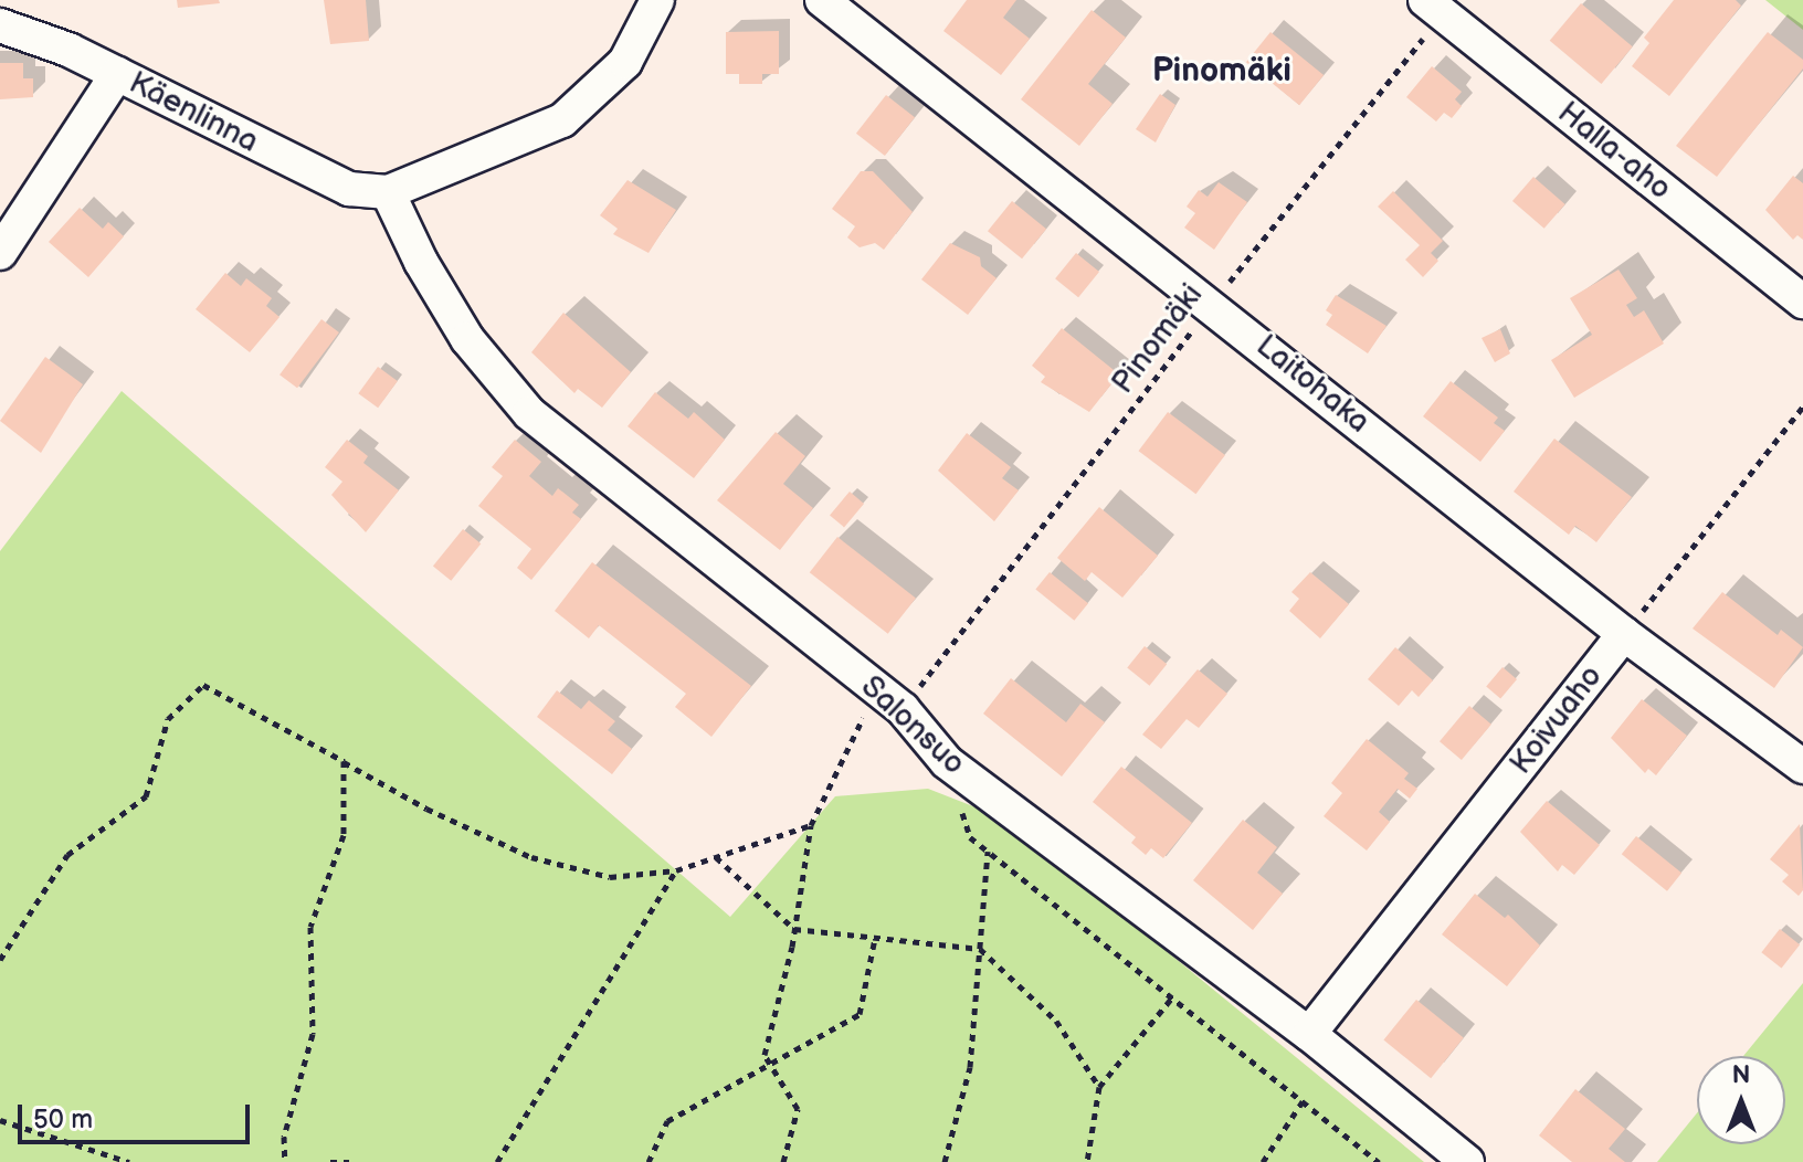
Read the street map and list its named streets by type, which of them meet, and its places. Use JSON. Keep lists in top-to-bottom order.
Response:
{
  "streets": {
    "street": [
      "Käenlinna",
      "Halla-aho",
      "Laitohaka",
      "Koivuaho",
      "Salonsuo"
    ],
    "path": ["Pinomäki"]
  },
  "crossings": [
    ["Käenlinna", "Salonsuo"],
    ["Halla-aho", "Pinomäki"],
    ["Pinomäki", "Laitohaka"],
    ["Pinomäki", "Salonsuo"],
    ["Laitohaka", "Koivuaho"],
    ["Koivuaho", "Salonsuo"]
  ],
  "districts": ["Pinomäki"],
  "scale_bar": "50 m",
  "north": "top"
}
